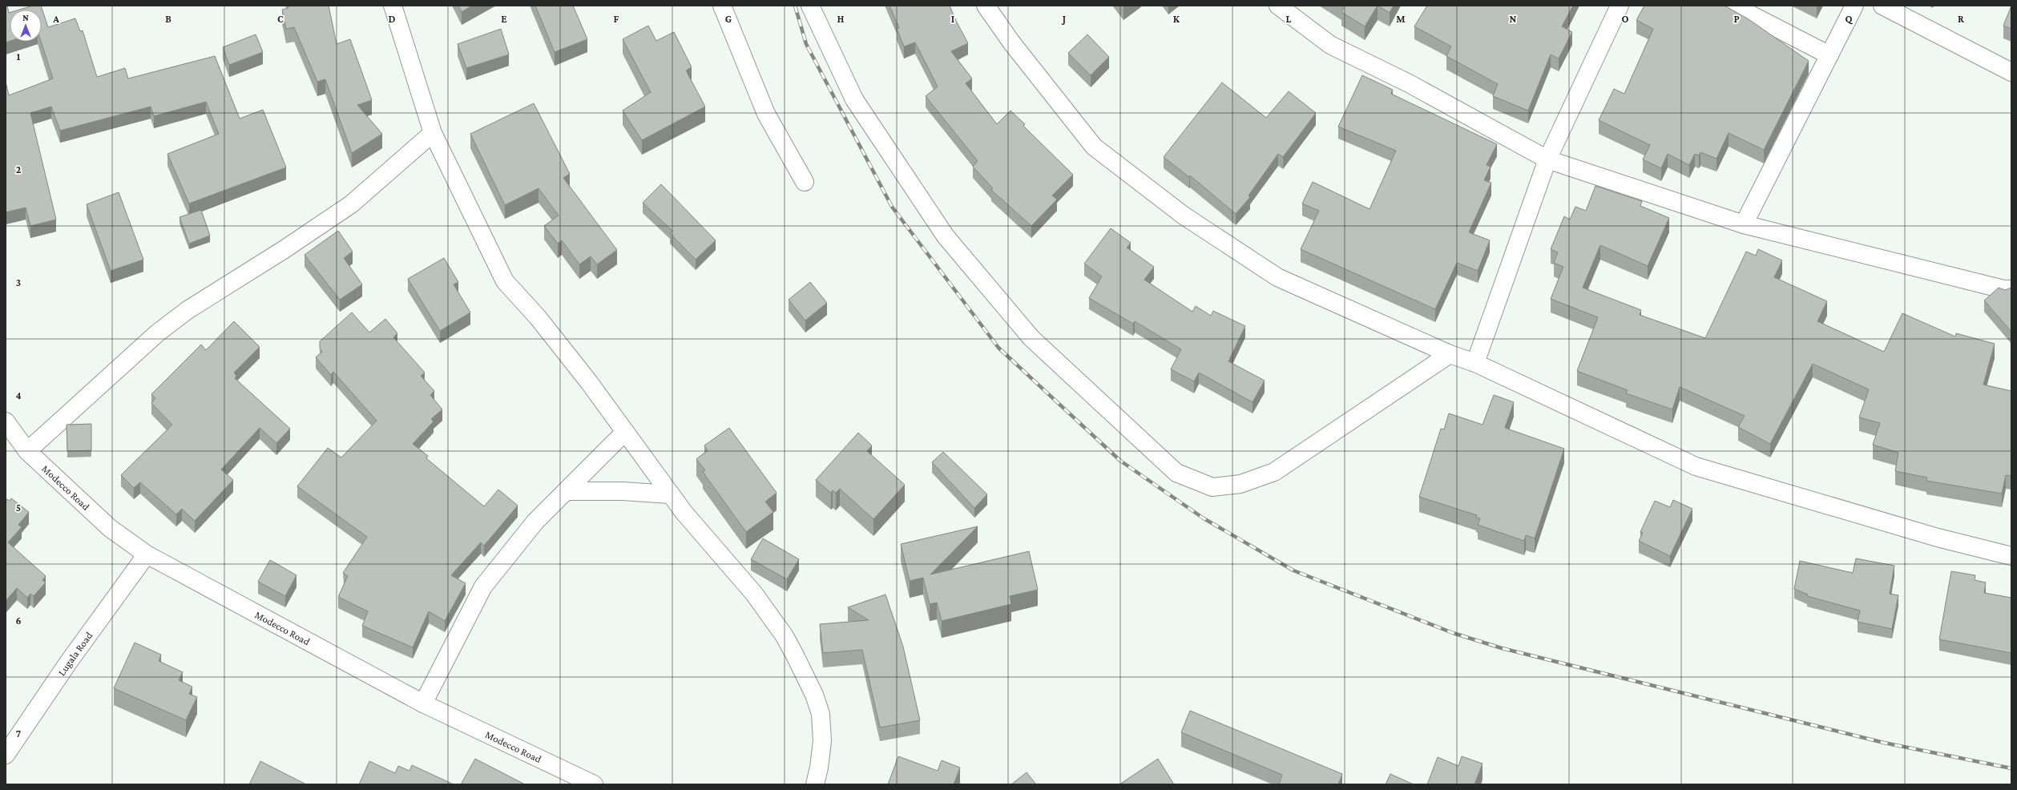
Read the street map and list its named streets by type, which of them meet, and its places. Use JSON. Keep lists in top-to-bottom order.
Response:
{
  "streets": {
    "street": ["Modecco Road", "Lugala Road"]
  },
  "crossings": [
    ["Modecco Road", "Lugala Road"]
  ],
  "north": "top",
  "grid": {
    "columns": [
      "A",
      "B",
      "C",
      "D",
      "E",
      "F",
      "G",
      "H",
      "I",
      "J",
      "K",
      "L",
      "M",
      "N",
      "O",
      "P",
      "Q",
      "R"
    ],
    "rows": [
      "1",
      "2",
      "3",
      "4",
      "5",
      "6",
      "7"
    ]
  }
}
